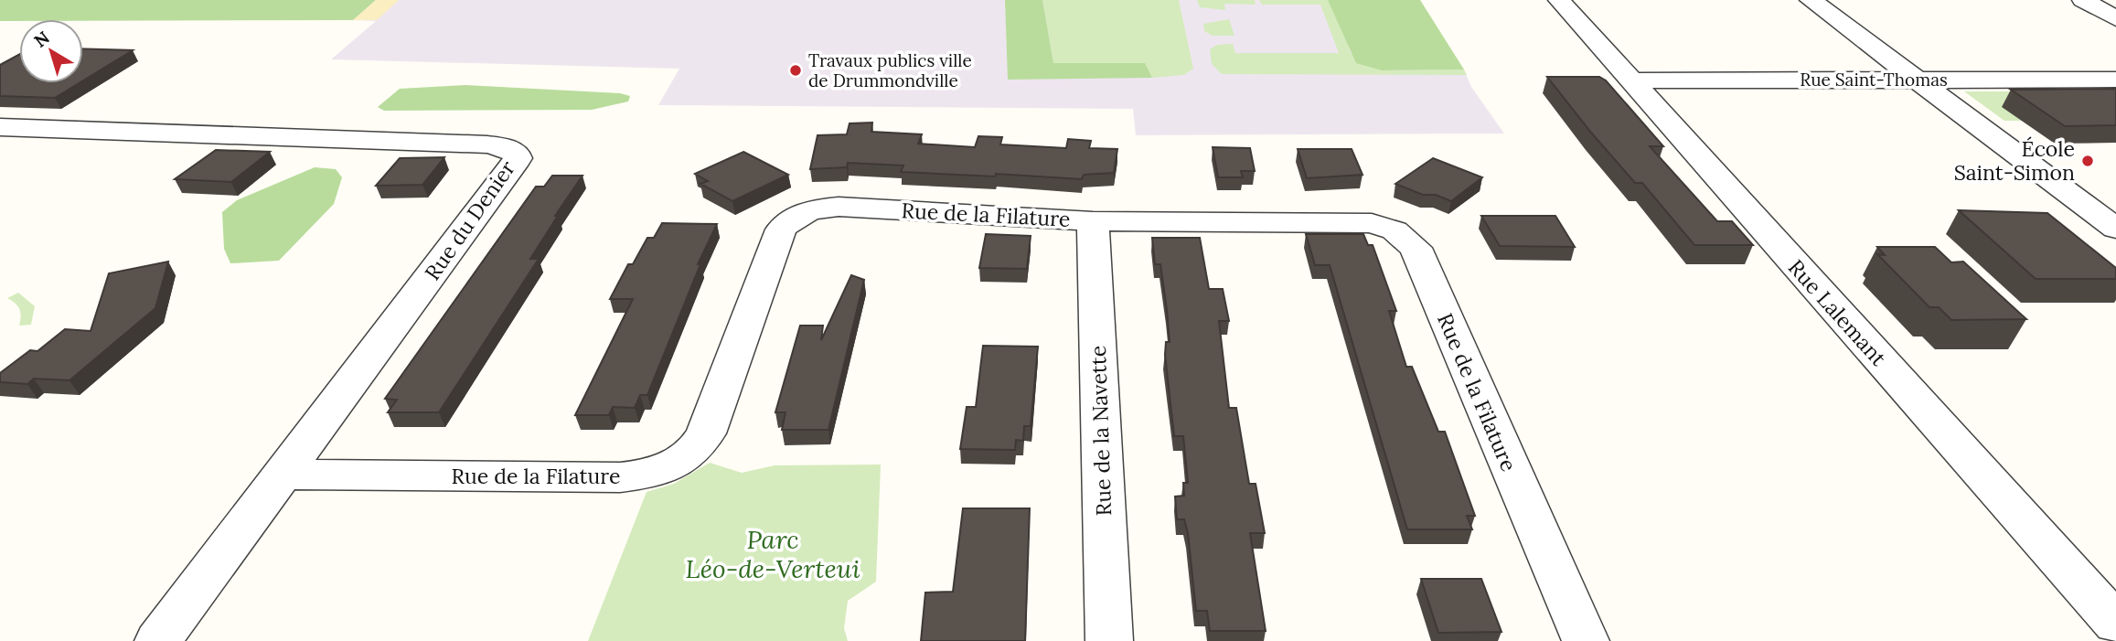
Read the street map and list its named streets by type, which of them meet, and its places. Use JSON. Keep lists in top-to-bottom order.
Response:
{
  "streets": {
    "street": [
      "Rue Saint-Thomas",
      "Rue de la Filature",
      "Rue du Denier",
      "Rue Lalemant",
      "Rue de la Navette"
    ]
  },
  "crossings": [
    ["Rue Saint-Thomas", "Rue Lalemant"],
    ["Rue de la Filature", "Rue du Denier"],
    ["Rue de la Filature", "Rue de la Navette"]
  ],
  "parks": ["Parc Léo-de-Verteui"],
  "places": ["Travaux publics ville de Drummondville", "École Saint-Simon"],
  "north": "top left"
}
